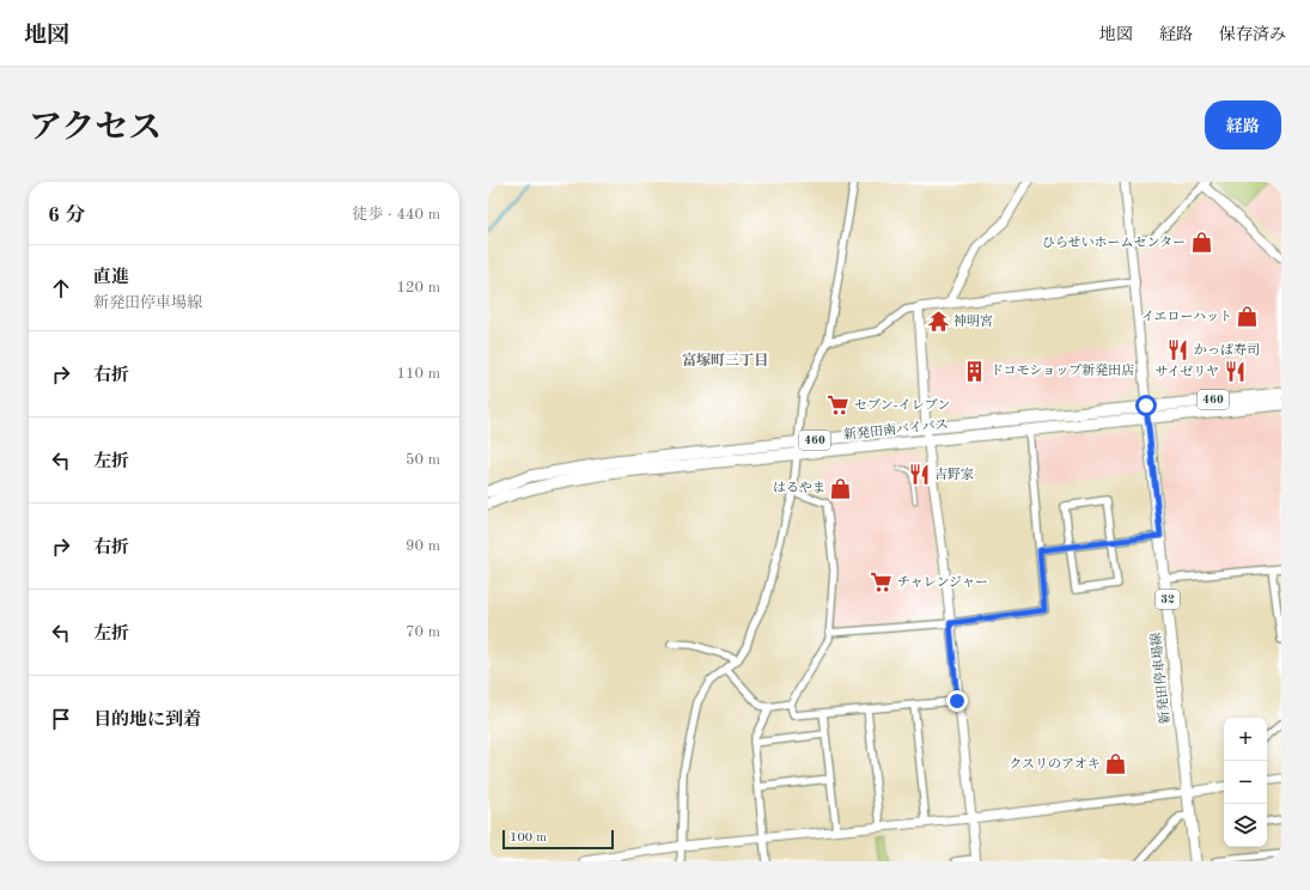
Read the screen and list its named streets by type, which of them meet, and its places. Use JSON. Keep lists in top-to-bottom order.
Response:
{
  "streets": {
    "main road": [
      "460",
      "新発田南バイパス",
      "32",
      "新発田停車場線"
    ]
  },
  "crossings": [
    ["新発田南バイパス", "新発田停車場線"]
  ],
  "districts": ["富塚町三丁目"],
  "places": {
    "shop": [
      "ひらせいホームセンター",
      "イエローハット",
      "はるやま",
      "クスリのアオキ"
    ],
    "temple": ["神明宮"],
    "restaurant": ["かっぱ寿司", "サイゼリヤ", "吉野家"],
    "building": ["ドコモショップ新発田店"],
    "supermarket": ["セブン-イレブン", "チャレンジャー"]
  },
  "scale_bar": "100 m",
  "page": {
    "header": "地図",
    "nav": ["地図", "経路", "保存済み"],
    "title": "アクセス",
    "buttons": "経路",
    "heading": ["6 分", "徒歩 · 440 m"],
    "list": [
      ["直進", "新発田停車場線", "120 m"],
      ["右折", "110 m"],
      ["左折", "50 m"],
      ["右折", "90 m"],
      ["左折", "70 m"],
      "目的地に到着"
    ],
    "map_buttons": ["+", "−"],
    "scale": "100 m"
  }
}
